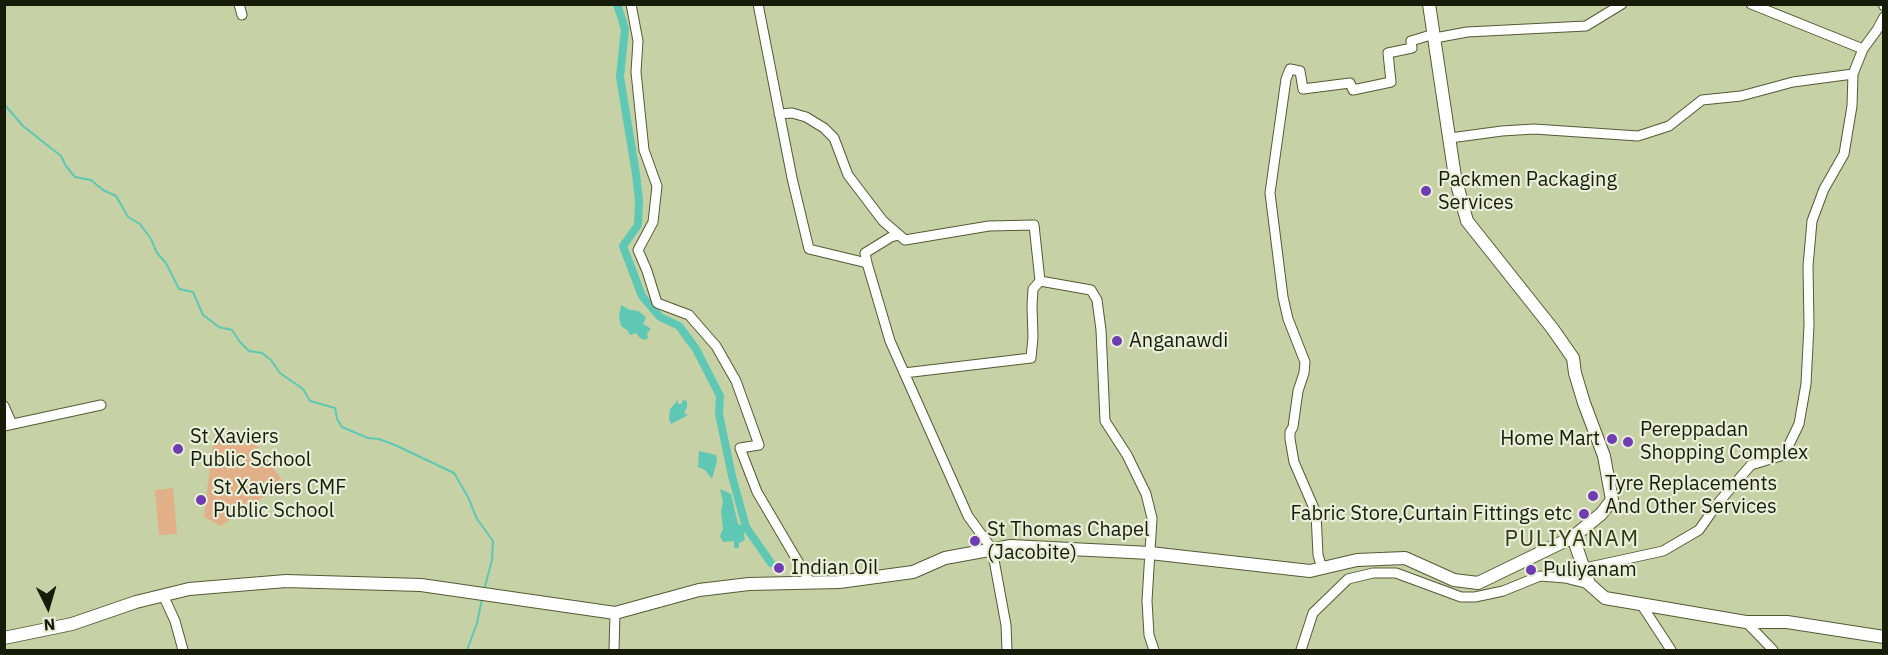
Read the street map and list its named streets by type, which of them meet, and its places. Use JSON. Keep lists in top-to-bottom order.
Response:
{
  "districts": ["PULIYANAM"],
  "places": [
    "Packmen Packaging Services",
    "Anganawdi",
    "Home Mart",
    "Pereppadan Shopping Complex",
    "St Xaviers Public School",
    "Tyre Replacements And Other Services",
    "St Xaviers CMF Public School",
    "Fabric Store,Curtain Fittings etc",
    "St Thomas Chapel (Jacobite)",
    "Indian Oil",
    "Puliyanam"
  ],
  "north": "bottom"
}
